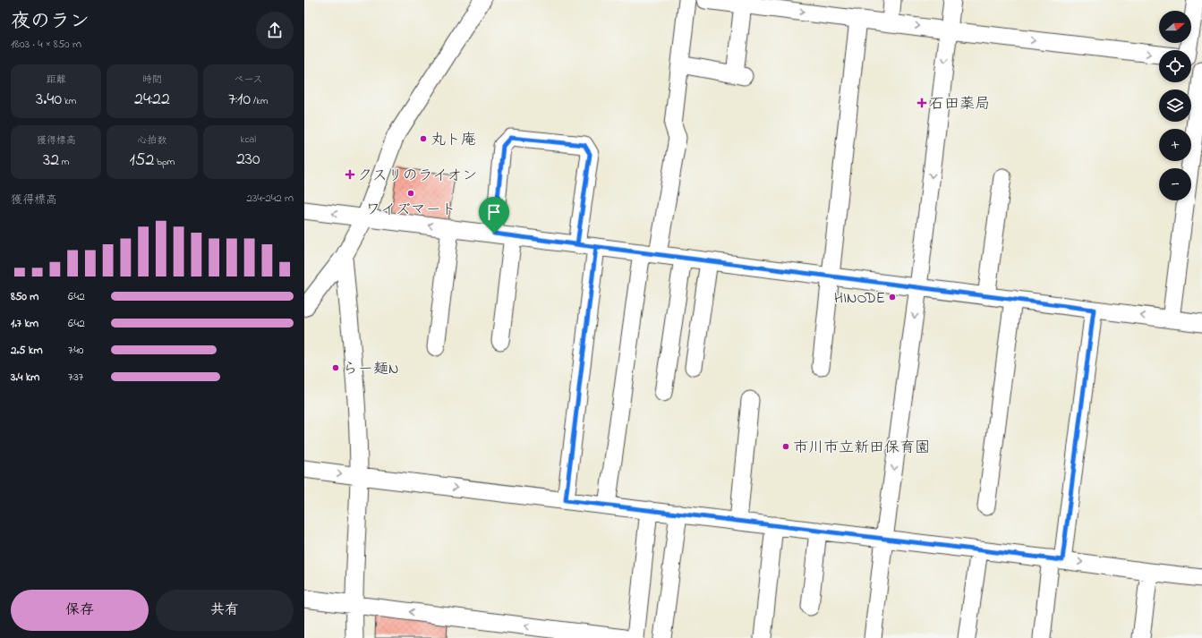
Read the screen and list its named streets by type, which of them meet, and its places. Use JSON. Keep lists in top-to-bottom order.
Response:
{
  "places": {
    "health": ["石田薬局", "クスリのライオン"],
    "other": [
      "丸ト庵",
      "ワイズマート",
      "HINODE",
      "らー麺N",
      "市川市立新田保育園"
    ]
  },
  "north": "right",
  "page": {
    "heading": ["夜のラン", "18:03 · 4 × 850 m"],
    "map_buttons": ["+", "−"],
    "stats": [
      ["距離", "3.40 km"],
      ["時間", "24:22"],
      ["ペース", "7:10 /km"],
      ["獲得標高", "32 m"],
      ["心拍数", "152 bpm"],
      ["kcal", "230"]
    ],
    "chart": ["獲得標高", "234–242 m"],
    "list": [
      {
        "name": "850 m",
        "note": "6:42"
      },
      {
        "name": "1.7 km",
        "note": "6:42"
      },
      {
        "name": "2.5 km",
        "note": "7:40"
      },
      {
        "name": "3.4 km",
        "note": "7:37"
      }
    ],
    "buttons": ["保存", "共有"]
  }
}
